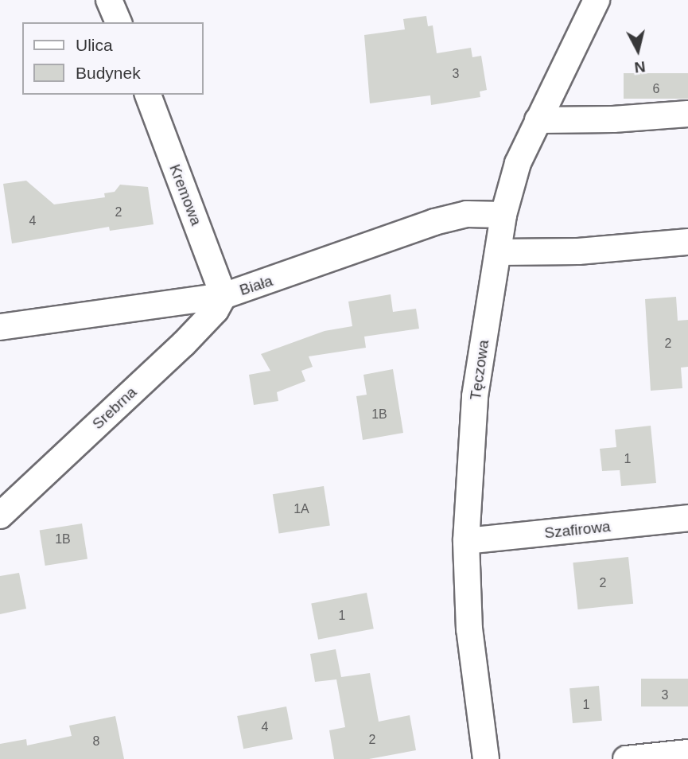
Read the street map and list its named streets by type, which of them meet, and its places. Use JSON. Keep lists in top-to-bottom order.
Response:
{
  "streets": {
    "street": [
      "Kremowa",
      "Biała",
      "Tęczowa",
      "Srebrna",
      "Szafirowa"
    ]
  },
  "crossings": [
    ["Kremowa", "Biała"],
    ["Kremowa", "Srebrna"],
    ["Biała", "Tęczowa"],
    ["Biała", "Srebrna"],
    ["Tęczowa", "Szafirowa"]
  ],
  "house_numbers": [
    "3",
    "6",
    "2",
    "4",
    "2",
    "1B",
    "1",
    "1A",
    "1B",
    "2",
    "1",
    "3",
    "1",
    "4",
    "2",
    "8"
  ],
  "legend": ["Ulica", "Budynek"],
  "north": "bottom"
}
